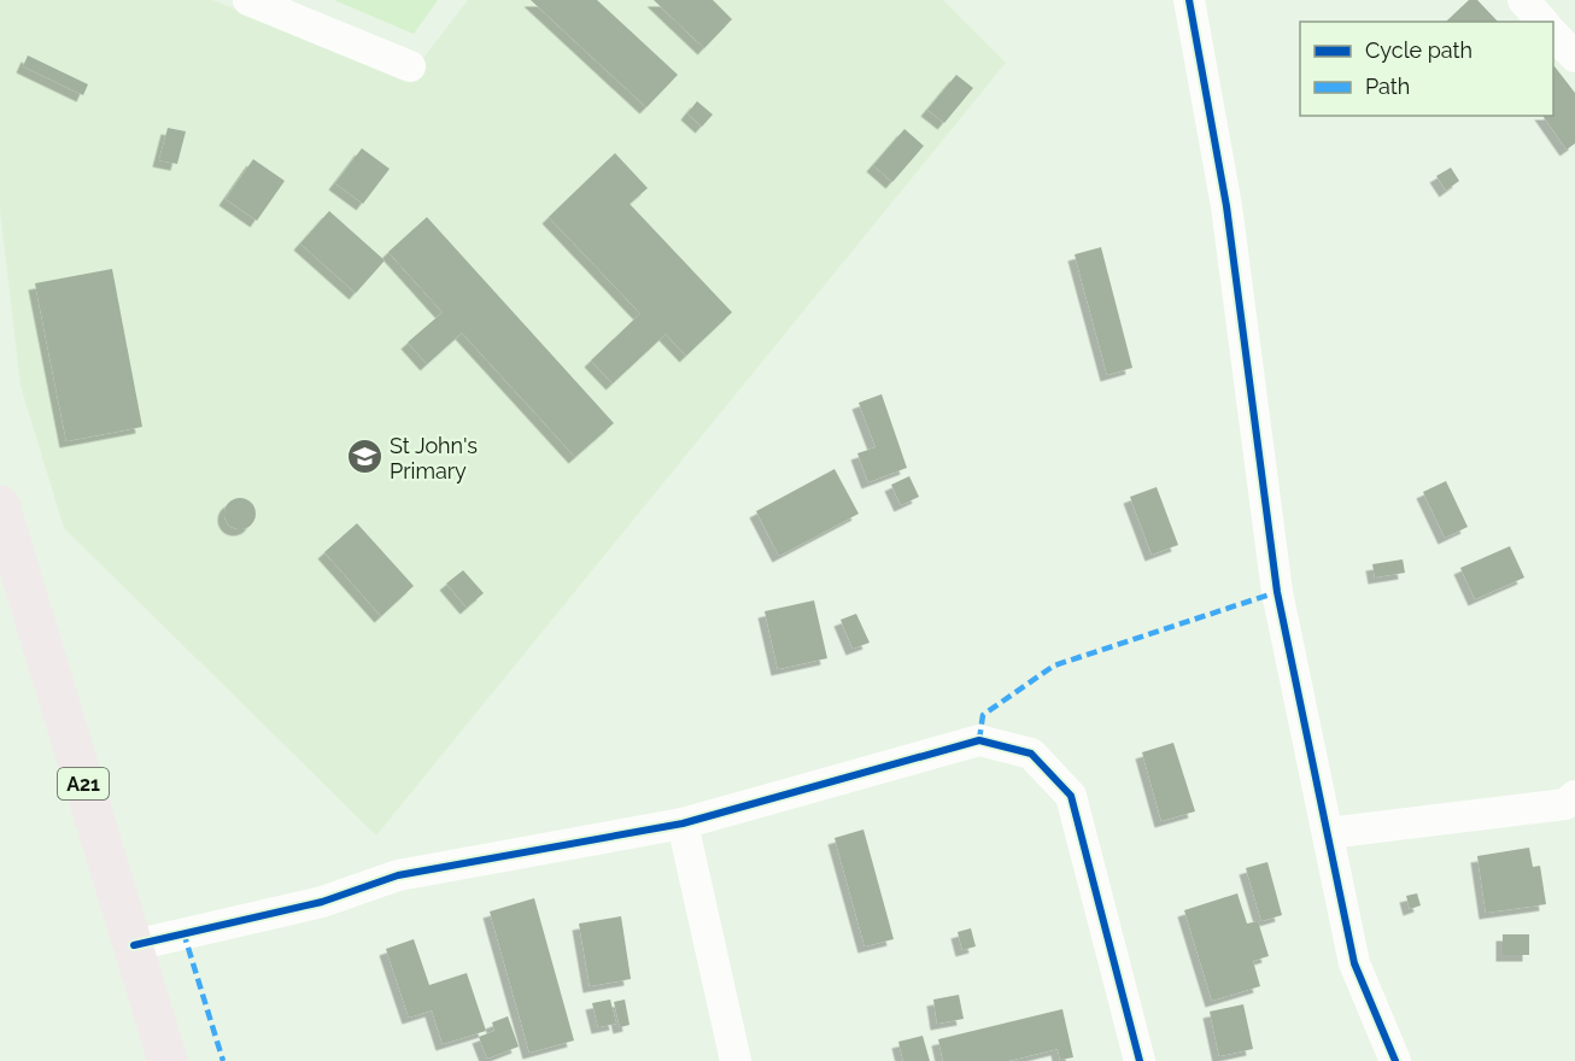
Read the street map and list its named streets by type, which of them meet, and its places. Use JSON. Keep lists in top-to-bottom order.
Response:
{
  "streets": {
    "main road": ["A21"]
  },
  "places": {
    "school or university": ["St John's Primary"]
  },
  "legend": ["Cycle path", "Path"]
}
